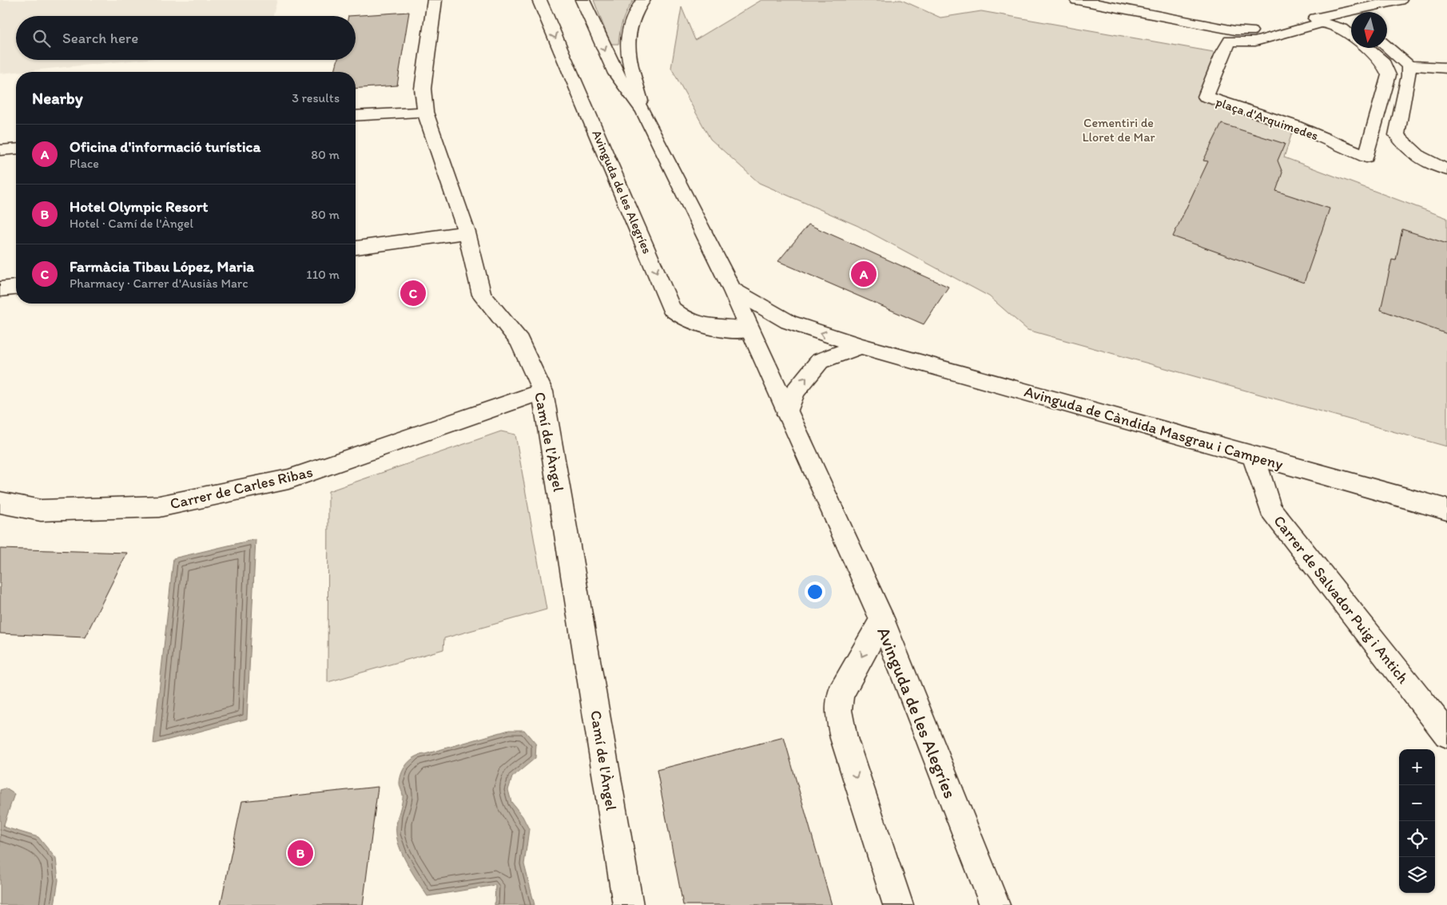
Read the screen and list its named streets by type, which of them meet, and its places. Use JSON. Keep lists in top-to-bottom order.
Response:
{
  "streets": {
    "street": [
      "plaça d'Arquimedes",
      "Avinguda de les Alegríes",
      "Avinguda de Càndida Masgrau i Campeny",
      "Camí de l'Àngel",
      "Carrer de Carles Ribas",
      "Carrer de Salvador Puig i Antich"
    ]
  },
  "crossings": [
    ["Avinguda de Càndida Masgrau i Campeny", "Carrer de Salvador Puig i Antich"],
    ["Camí de l'Àngel", "Carrer de Carles Ribas"]
  ],
  "parks": ["Cementiri de Lloret de Mar"],
  "north": "bottom",
  "page": {
    "search": "Search here",
    "heading": ["Nearby", "3 results"],
    "list": [
      {
        "mark": "A",
        "name": "Oficina d'informació turística",
        "note": "Place",
        "value": "80 m"
      },
      {
        "mark": "B",
        "name": "Hotel Olympic Resort",
        "note": "Hotel · Camí de l'Àngel",
        "value": "80 m"
      },
      {
        "mark": "C",
        "name": "Farmàcia Tibau López, Maria",
        "note": "Pharmacy · Carrer d'Ausiàs Marc",
        "value": "110 m"
      }
    ],
    "pins": ["A", "C", "B"],
    "map_buttons": ["+", "−"]
  }
}
